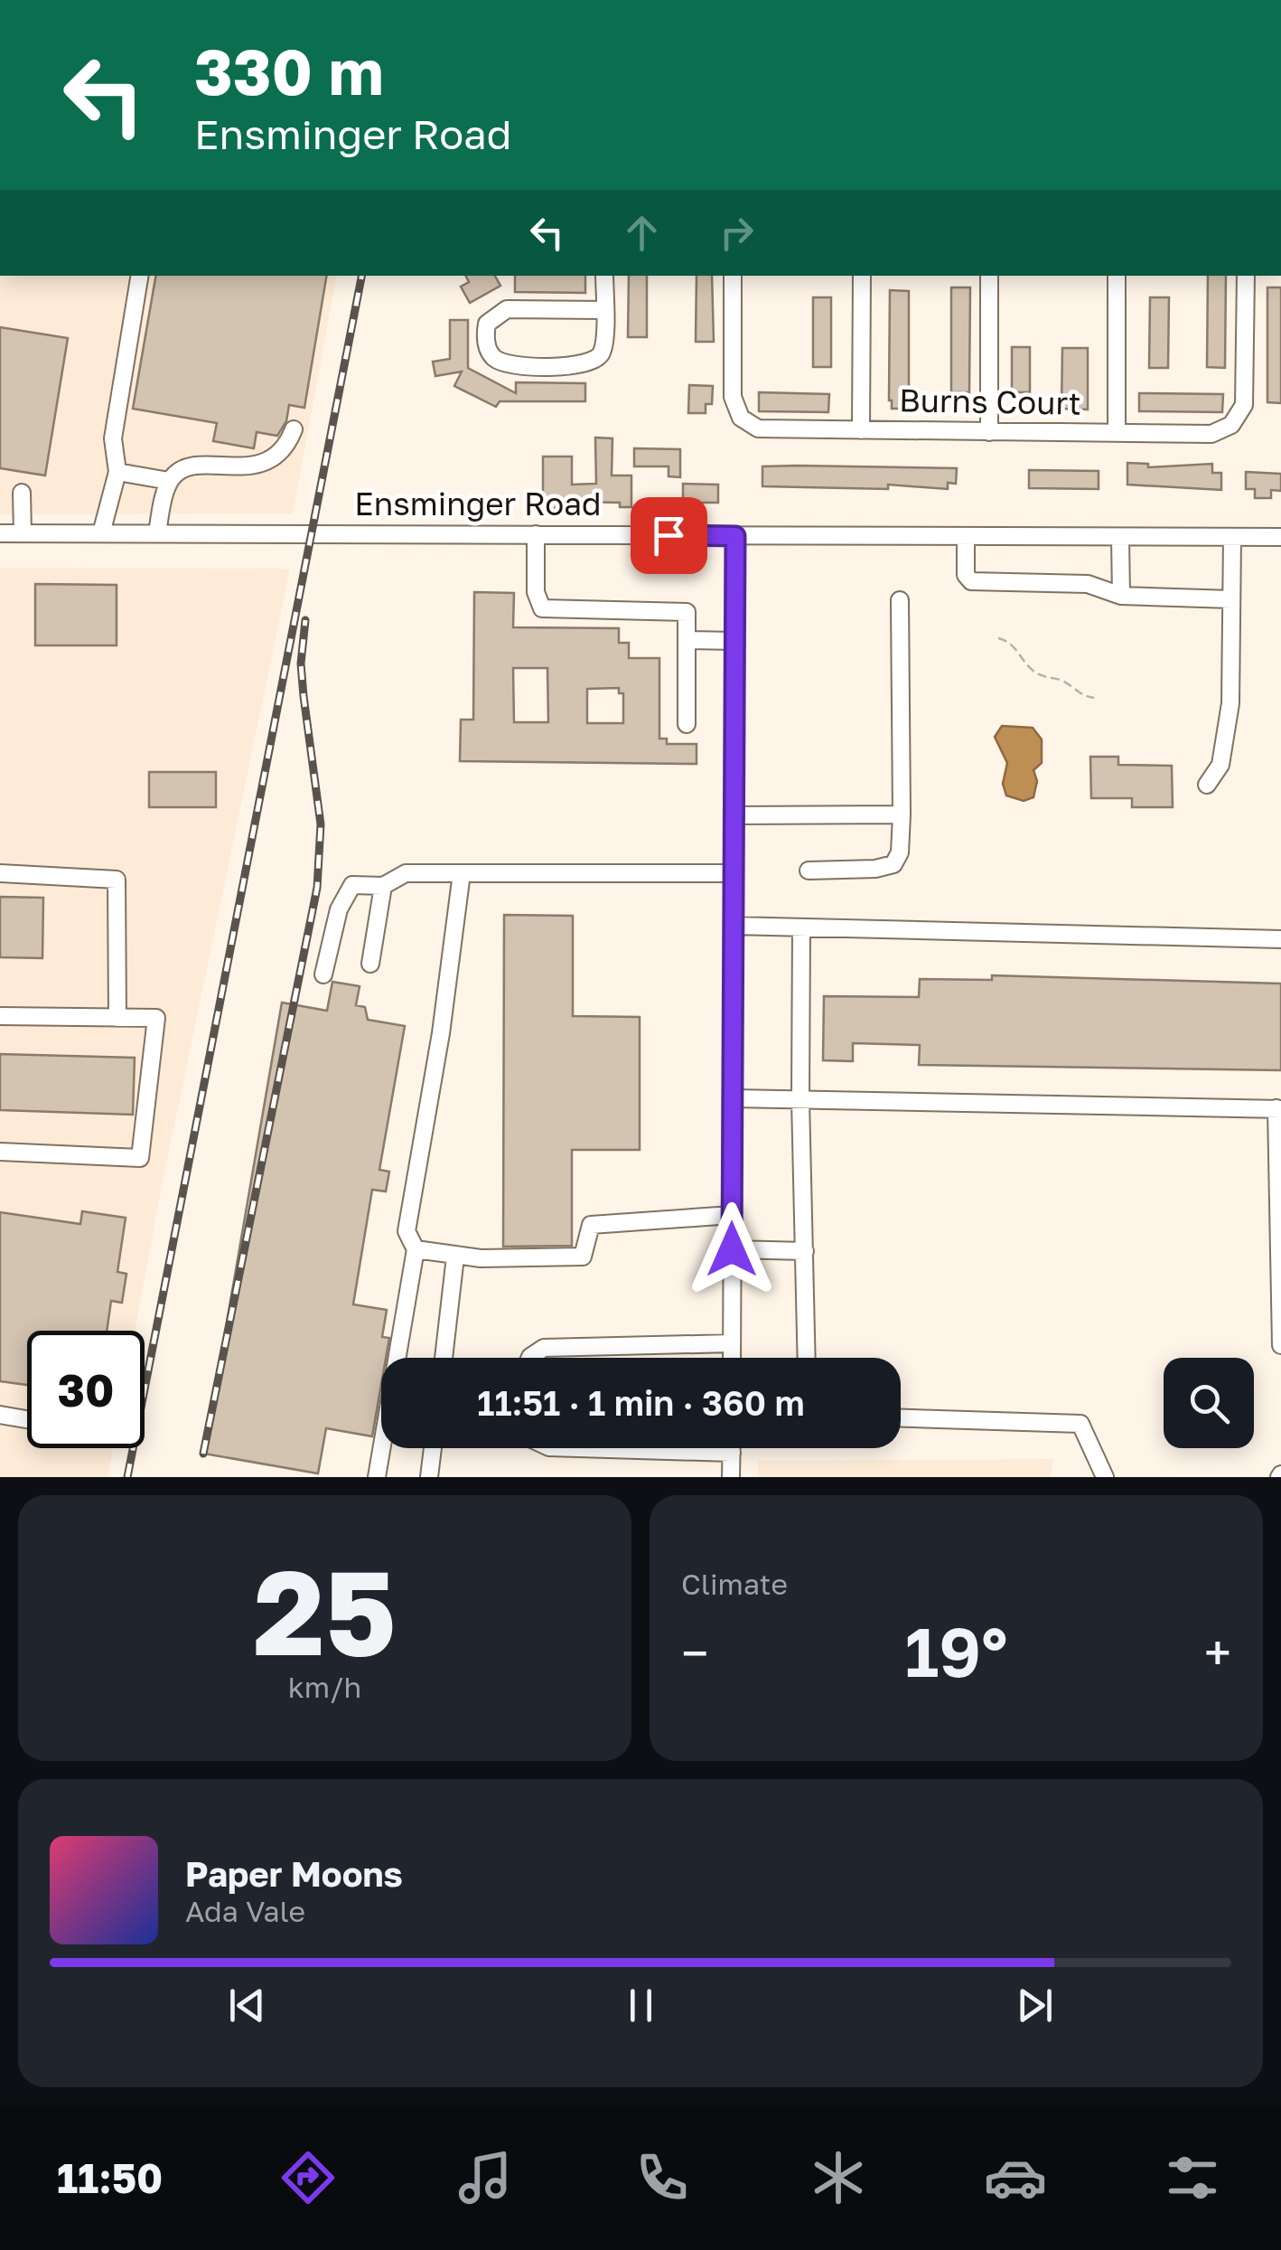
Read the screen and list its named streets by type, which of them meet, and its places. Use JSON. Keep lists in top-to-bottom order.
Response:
{
  "streets": {
    "street": ["Burns Court", "Ensminger Road"]
  },
  "page": {
    "turn": ["330 m", "Ensminger Road"],
    "limit": "30",
    "trip": "11:51 · 1 min · 360 m",
    "tile": [
      ["25", "km/h"],
      "Climate"
    ],
    "heat": ["−", "19°", "+"],
    "song": ["Paper Moons", "Ada Vale"],
    "tabs": "11:50"
  }
}
